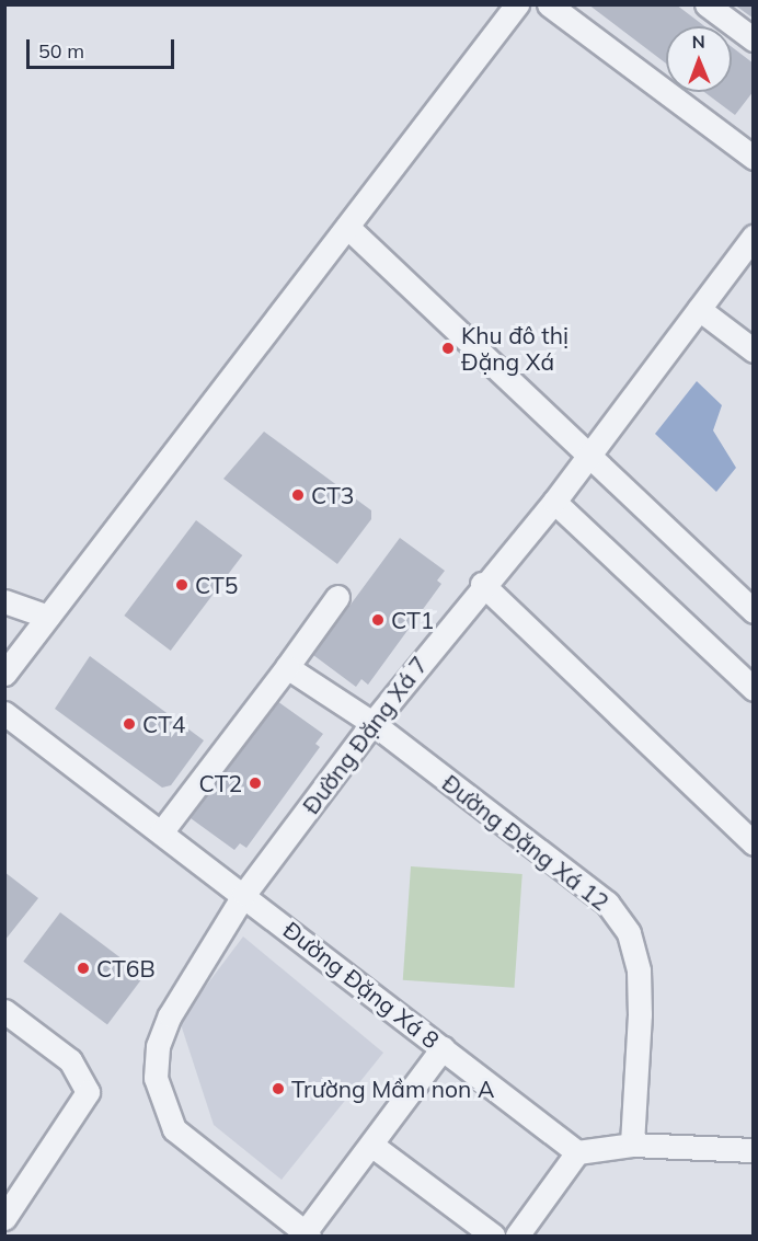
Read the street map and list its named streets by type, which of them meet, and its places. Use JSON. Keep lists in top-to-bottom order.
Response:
{
  "streets": {
    "street": ["Đường Đặng Xá 7", "Đường Đặng Xá 12", "Đường Đặng Xá 8"]
  },
  "crossings": [
    ["Đường Đặng Xá 7", "Đường Đặng Xá 12"],
    ["Đường Đặng Xá 7", "Đường Đặng Xá 8"]
  ],
  "places": [
    "Khu đô thị Đặng Xá",
    "CT3",
    "CT5",
    "CT1",
    "CT4",
    "CT2",
    "CT6B",
    "Trường Mầm non A"
  ],
  "scale_bar": "50 m",
  "north": "top"
}
